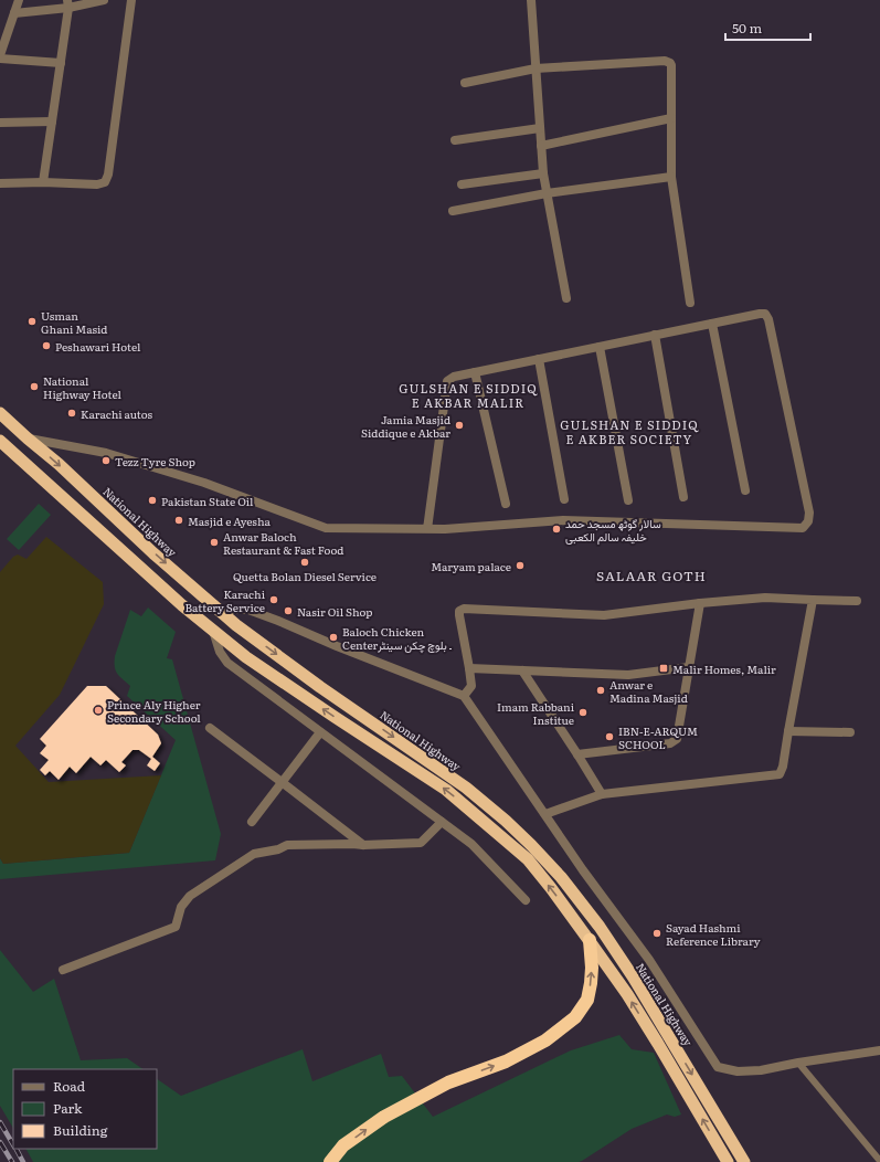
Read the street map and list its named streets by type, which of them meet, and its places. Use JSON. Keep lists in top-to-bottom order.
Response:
{
  "streets": {
    "highway": ["National Highway"]
  },
  "districts": ["GULSHAN E SIDDIQ E AKBAR MALIR", "GULSHAN E SIDDIQ E AKBER SOCIETY", "SALAAR GOTH"],
  "places": {
    "other": [
      "Usman Ghani Masid",
      "Peshawari Hotel",
      "National Highway Hotel",
      "Karachi autos",
      "Jamia Masjid Siddique e Akbar",
      "Tezz Tyre Shop",
      "Pakistan State Oil",
      "Masjid e Ayesha",
      "سالار گوٹھ مسجد حمد خلیفہ سالم الکعبی",
      "Anwar Baloch Restaurant & Fast Food",
      "Quetta Bolan Diesel Service",
      "Maryam palace",
      "Karachi Battery Service",
      "Nasir Oil Shop",
      "Baloch Chicken Center۔ بلوچ چکن سینٹر",
      "Anwar e Madina Masjid",
      "Prince Aly Higher Secondary School",
      "Imam Rabbani Institue",
      "IBN-E-ARQUM SCHOOL",
      "Sayad Hashmi Reference Library"
    ],
    "transit": ["Malir Homes, Malir"]
  },
  "legend": ["Road", "Park", "Building"],
  "scale_bar": "50 m"
}
